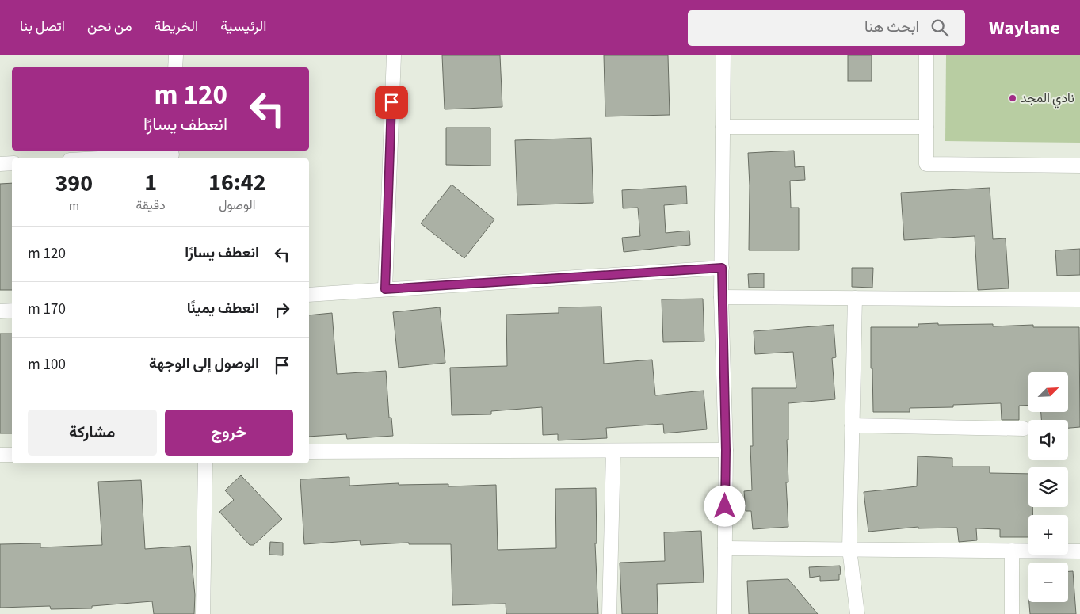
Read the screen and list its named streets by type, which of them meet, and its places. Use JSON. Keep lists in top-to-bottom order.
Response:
{
  "places": ["نادي المجد"],
  "north": "top right",
  "page": {
    "header": "Waylane",
    "search": "ابحث هنا",
    "nav": [
      "الرئيسية",
      "الخريطة",
      "من نحن",
      "اتصل بنا"
    ],
    "turn": ["120 m", "انعطف يسارًا"],
    "eta": [
      "16:42",
      "الوصول",
      "1",
      "دقيقة",
      "390",
      "m"
    ],
    "list": [
      {
        "name": "انعطف يسارًا",
        "value": "120 m"
      },
      {
        "name": "انعطف يمينًا",
        "value": "170 m"
      },
      {
        "name": "الوصول إلى الوجهة",
        "value": "100 m"
      }
    ],
    "map_buttons": ["+", "−"],
    "buttons": ["خروج", "مشاركة"]
  }
}
